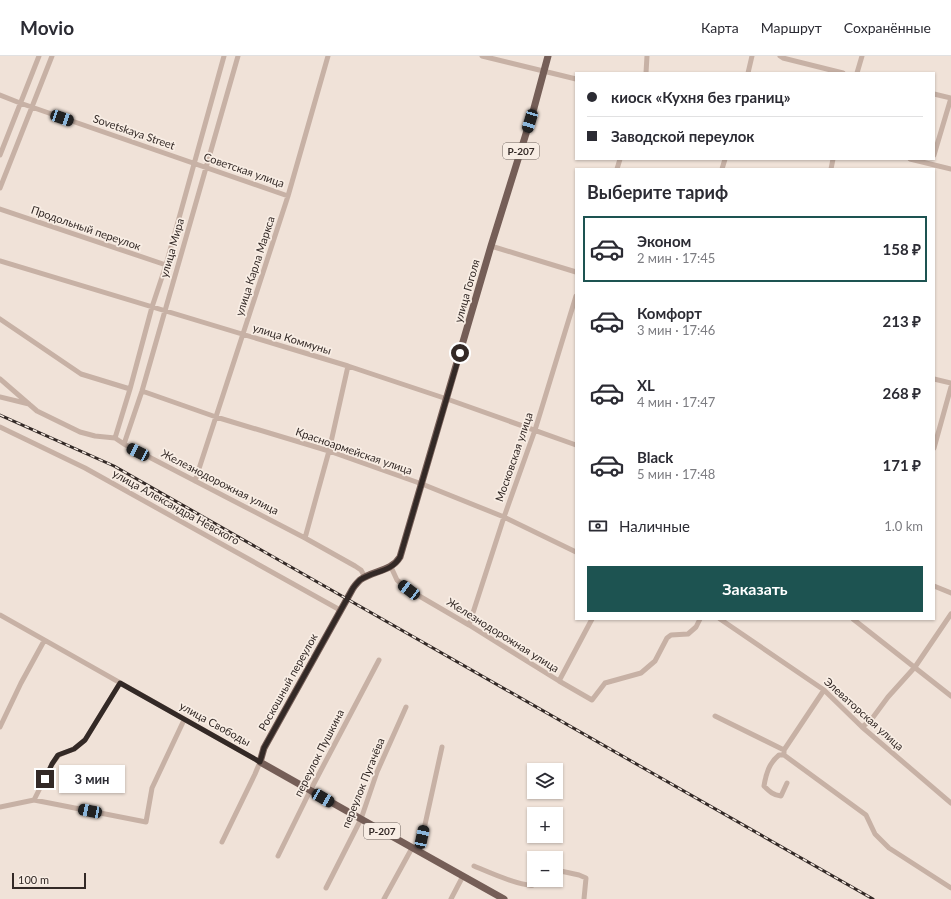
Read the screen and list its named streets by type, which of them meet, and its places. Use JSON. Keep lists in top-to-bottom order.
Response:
{
  "streets": {
    "main road": [
      "Р-207",
      "улица Гоголя",
      "Роскошный переулок",
      "улица Свободы"
    ],
    "street": [
      "Sovetskaya Street",
      "Советская улица",
      "Продольный переулок",
      "улица Мира",
      "улица Карла Маркса",
      "улица Коммуны",
      "Красноармейская улица",
      "Московская улица",
      "Железнодорожная улица",
      "улица Александра Невского",
      "Элеваторская улица",
      "переулок Пушкина",
      "переулок Пугачёва"
    ]
  },
  "crossings": [
    ["Sovetskaya Street", "Советская улица"],
    ["Sovetskaya Street", "улица Мира"],
    ["Советская улица", "улица Мира"],
    ["Советская улица", "улица Карла Маркса"],
    ["Продольный переулок", "улица Мира"],
    ["улица Мира", "улица Коммуны"],
    ["улица Мира", "Красноармейская улица"],
    ["улица Мира", "Железнодорожная улица"],
    ["улица Карла Маркса", "улица Коммуны"],
    ["улица Карла Маркса", "Красноармейская улица"],
    ["улица Карла Маркса", "Железнодорожная улица"],
    ["улица Гоголя", "улица Коммуны"],
    ["улица Гоголя", "Красноармейская улица"],
    ["улица Гоголя", "Железнодорожная улица"],
    ["улица Коммуны", "Московская улица"],
    ["Красноармейская улица", "Московская улица"],
    ["Московская улица", "Железнодорожная улица"],
    ["Железнодорожная улица", "Роскошный переулок"],
    ["улица Александра Невского", "Роскошный переулок"],
    ["Роскошный переулок", "улица Свободы"],
    ["улица Свободы", "переулок Пушкина"],
    ["улица Свободы", "переулок Пугачёва"]
  ],
  "scale_bar": "100 m",
  "page": {
    "header": "Movio",
    "nav": ["Карта", "Маршрут", "Сохранённые"],
    "banner": ["киоск «Кухня без границ»", "Заводской переулок"],
    "heading": "Выберите тариф",
    "list": [
      {
        "name": "Эконом",
        "note": "2 мин · 17:45",
        "value": "158 ₽"
      },
      {
        "name": "Комфорт",
        "note": "3 мин · 17:46",
        "value": "213 ₽"
      },
      {
        "name": "XL",
        "note": "4 мин · 17:47",
        "value": "268 ₽"
      },
      {
        "name": "Black",
        "note": "5 мин · 17:48",
        "value": "171 ₽"
      }
    ],
    "pay": ["Наличные", "1.0 km"],
    "buttons": "Заказать",
    "map_buttons": ["+", "−"],
    "bubble": "3 мин",
    "scale": "100 m"
  }
}
